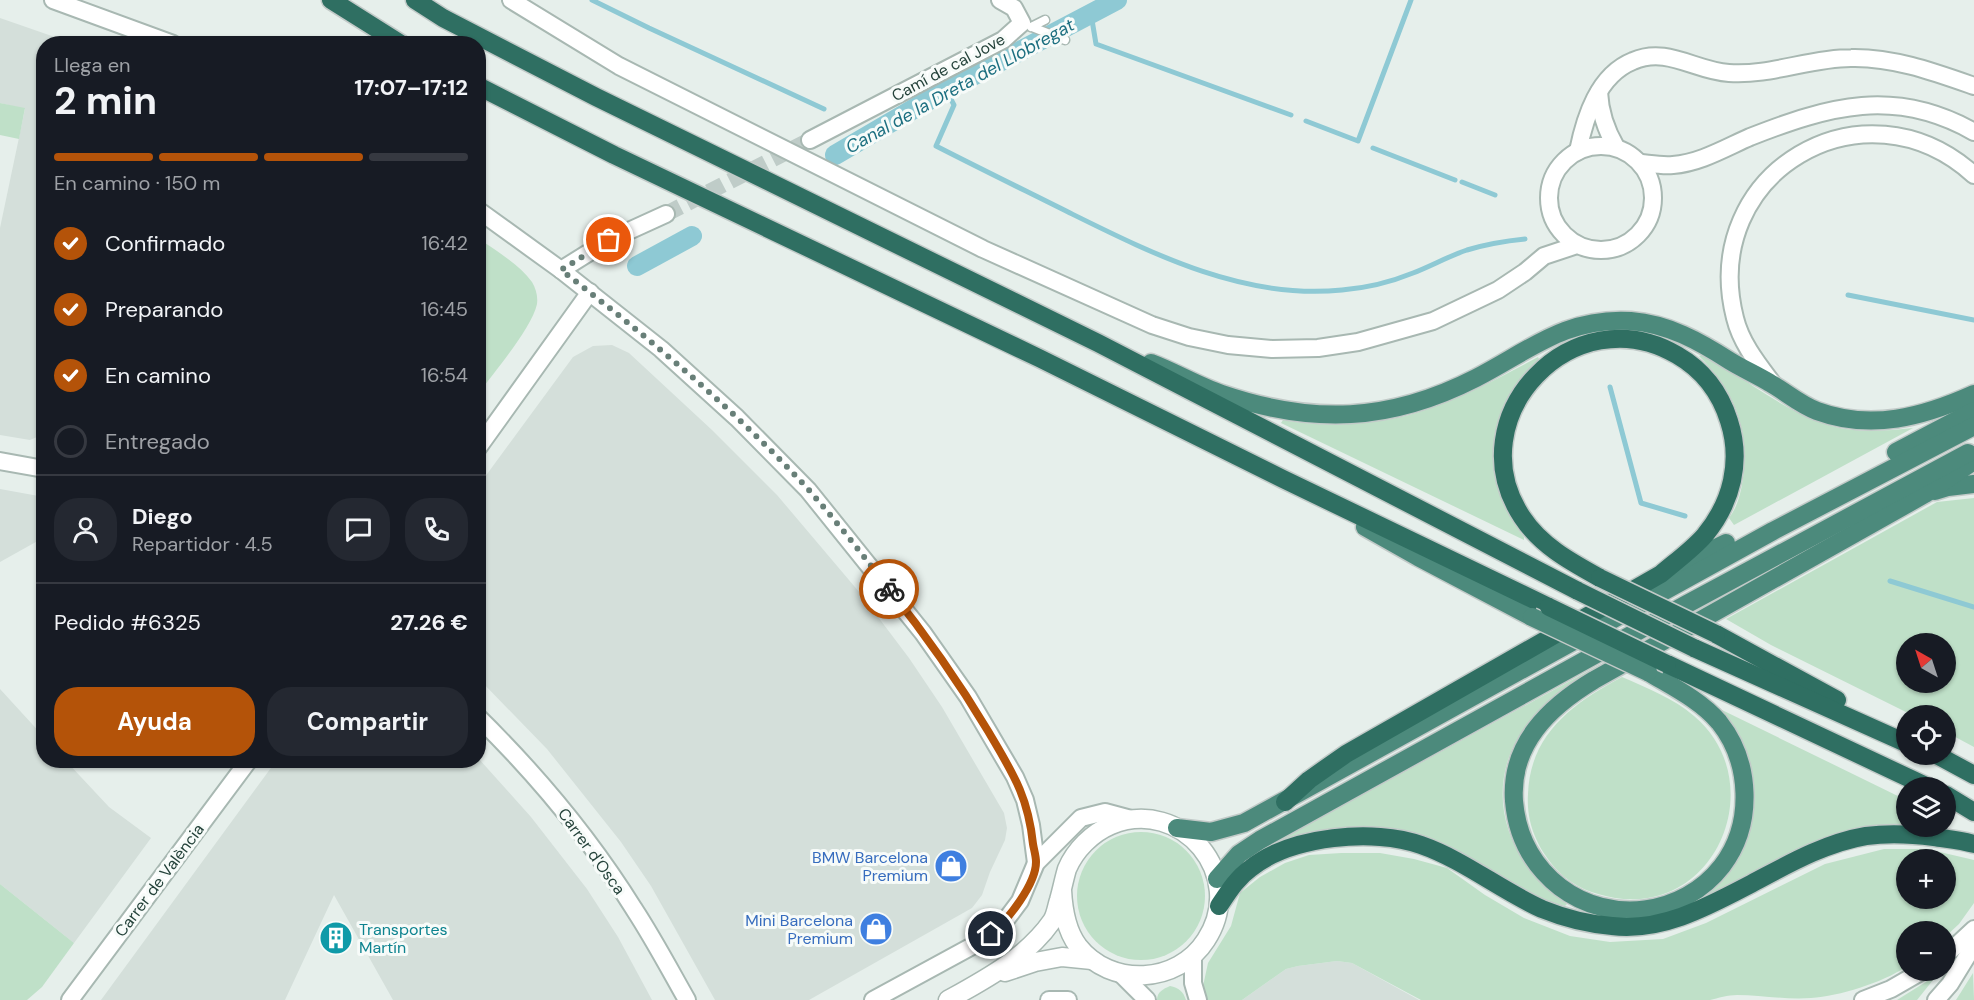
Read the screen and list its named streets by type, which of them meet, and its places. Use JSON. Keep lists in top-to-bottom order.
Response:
{
  "streets": {
    "street": ["Camí de cal Jove", "Carrer d'Osca", "Carrer de València"]
  },
  "water": ["Canal de la Dreta del Llobregat"],
  "places": {
    "shop": ["BMW Barcelona Premium", "Mini Barcelona Premium"],
    "building": ["Transportes Martín"]
  },
  "north": "top left",
  "page": {
    "heading": ["2 min", "Llega en", "17:07–17:12"],
    "panel": [
      "Diego",
      "Repartidor · 4.5",
      "Pedido #6325",
      "27.26 €"
    ],
    "bar": "En camino · 150 m",
    "list": [
      ["Confirmado", "16:42"],
      ["Preparando", "16:45"],
      ["En camino", "16:54"],
      "Entregado"
    ],
    "map_buttons": ["+", "−"],
    "buttons": ["Ayuda", "Compartir"]
  }
}
